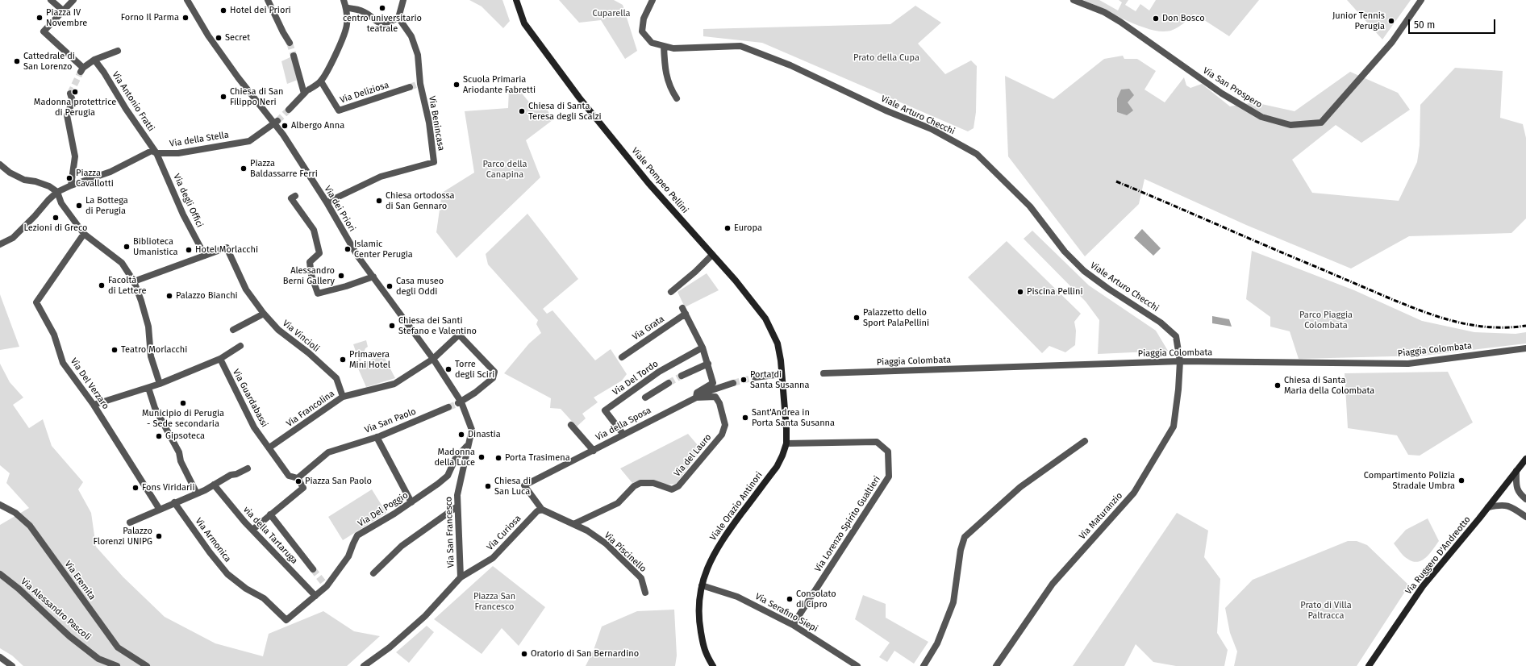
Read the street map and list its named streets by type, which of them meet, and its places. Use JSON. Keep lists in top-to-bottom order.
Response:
{
  "streets": {
    "street": [
      "Via San Prospero",
      "Via Deliziosa",
      "Via Antonio Fratti",
      "Viale Arturo Checchi",
      "Via Benincasa",
      "Via della Stella",
      "Viale Pompeo Pellini",
      "Via degli Offici",
      "Via dei Priori",
      "Via Grata",
      "Via Vincioli",
      "Piaggia Colombata",
      "Via Del Tordo",
      "Via Del Verzaro",
      "Via Guardabassi",
      "Via Francolina",
      "Via San Paolo",
      "Via della Sposa",
      "Via del Lauro",
      "Viale Orazio Antinori",
      "Via Del Poggio",
      "Via Maturanzio",
      "Via Lorenzo Spirito Gualtieri",
      "Via San Francesco",
      "Via Curiosa",
      "via della Tartaruga",
      "Via Armonica",
      "Via Piscinello",
      "Via Ruggero D'Andreotto",
      "Via Eremita",
      "Via Alessandro Pascoli",
      "Via Serafino Siepi"
    ]
  },
  "crossings": [
    ["Via Deliziosa", "Via Benincasa"],
    ["Via Antonio Fratti", "Via della Stella"],
    ["Via Antonio Fratti", "Via degli Offici"],
    ["Viale Arturo Checchi", "Piaggia Colombata"],
    ["Viale Arturo Checchi", "Via Maturanzio"],
    ["Via Benincasa", "Via dei Priori"],
    ["Via della Stella", "Via degli Offici"],
    ["Via della Stella", "Via dei Priori"],
    ["Viale Pompeo Pellini", "Viale Orazio Antinori"],
    ["Via degli Offici", "Via Vincioli"],
    ["Via dei Priori", "Via Francolina"],
    ["Via dei Priori", "Via San Francesco"],
    ["Via Grata", "Via Del Tordo"],
    ["Via Vincioli", "Via Francolina"],
    ["Piaggia Colombata", "Via Maturanzio"],
    ["Via Del Tordo", "Via della Sposa"],
    ["Via Guardabassi", "Via Francolina"],
    ["Via Guardabassi", "Via San Paolo"],
    ["Via della Sposa", "Via del Lauro"],
    ["Via della Sposa", "Via Piscinello"],
    ["Via del Lauro", "Via Piscinello"],
    ["Viale Orazio Antinori", "Via Lorenzo Spirito Gualtieri"],
    ["Viale Orazio Antinori", "Via Serafino Siepi"],
    ["Via Del Poggio", "Via San Francesco"],
    ["Via Del Poggio", "via della Tartaruga"],
    ["Via Del Poggio", "Via Armonica"],
    ["Via Lorenzo Spirito Gualtieri", "Via Serafino Siepi"],
    ["Via San Francesco", "Via Curiosa"],
    ["Via Curiosa", "Via Piscinello"]
  ],
  "parks": [
    "Cuparella",
    "Prato della Cupa",
    "Parco della Canapina",
    "Parco Piaggia Colombata",
    "Piazza San Francesco",
    "Prato di Villa Paltracca"
  ],
  "places": [
    "centro universitario teatrale",
    "Hotel dei Priori",
    "Piazza IV Novembre",
    "Forno Il Parma",
    "Don Bosco",
    "Junior Tennis Perugia",
    "Secret",
    "Cattedrale di San Lorenzo",
    "Scuola Primaria Ariodante Fabretti",
    "Madonna protettrice di Perugia",
    "Chiesa di San Filippo Neri",
    "Chiesa di Santa Teresa degli Scalzi",
    "Albergo Anna",
    "Piazza Baldassarre Ferri",
    "Piazza Cavallotti",
    "Chiesa ortodossa di San Gennaro",
    "La Bottega di Perugia",
    "Lezioni di Greco",
    "Europa",
    "Biblioteca Umanistica",
    "Islamic Center Perugia",
    "Hotel Morlacchi",
    "Alessandro Berni Gallery",
    "Facoltà di Lettere",
    "Casa museo degli Oddi",
    "Piscina Pellini",
    "Palazzo Bianchi",
    "Palazzetto dello Sport PalaPellini",
    "Chiesa dei Santi Stefano e Valentino",
    "Teatro Morlacchi",
    "Primavera Mini Hotel",
    "Torre degli Sciri",
    "Porta di Santa Susanna",
    "Chiesa di Santa Maria della Colombata",
    "Municipio di Perugia - Sede secondaria",
    "Sant'Andrea in Porta Santa Susanna",
    "Dinastia",
    "Gipsoteca",
    "Madonna della Luce",
    "Porta Trasimena",
    "Compartimento Polizia Stradale Umbra",
    "Piazza San Paolo",
    "Chiesa di San Luca",
    "Fons Viridarii",
    "Palazzo Florenzi UNIPG",
    "Consolato di Cipro",
    "Oratorio di San Bernardino"
  ],
  "scale_bar": "50 m"
}
